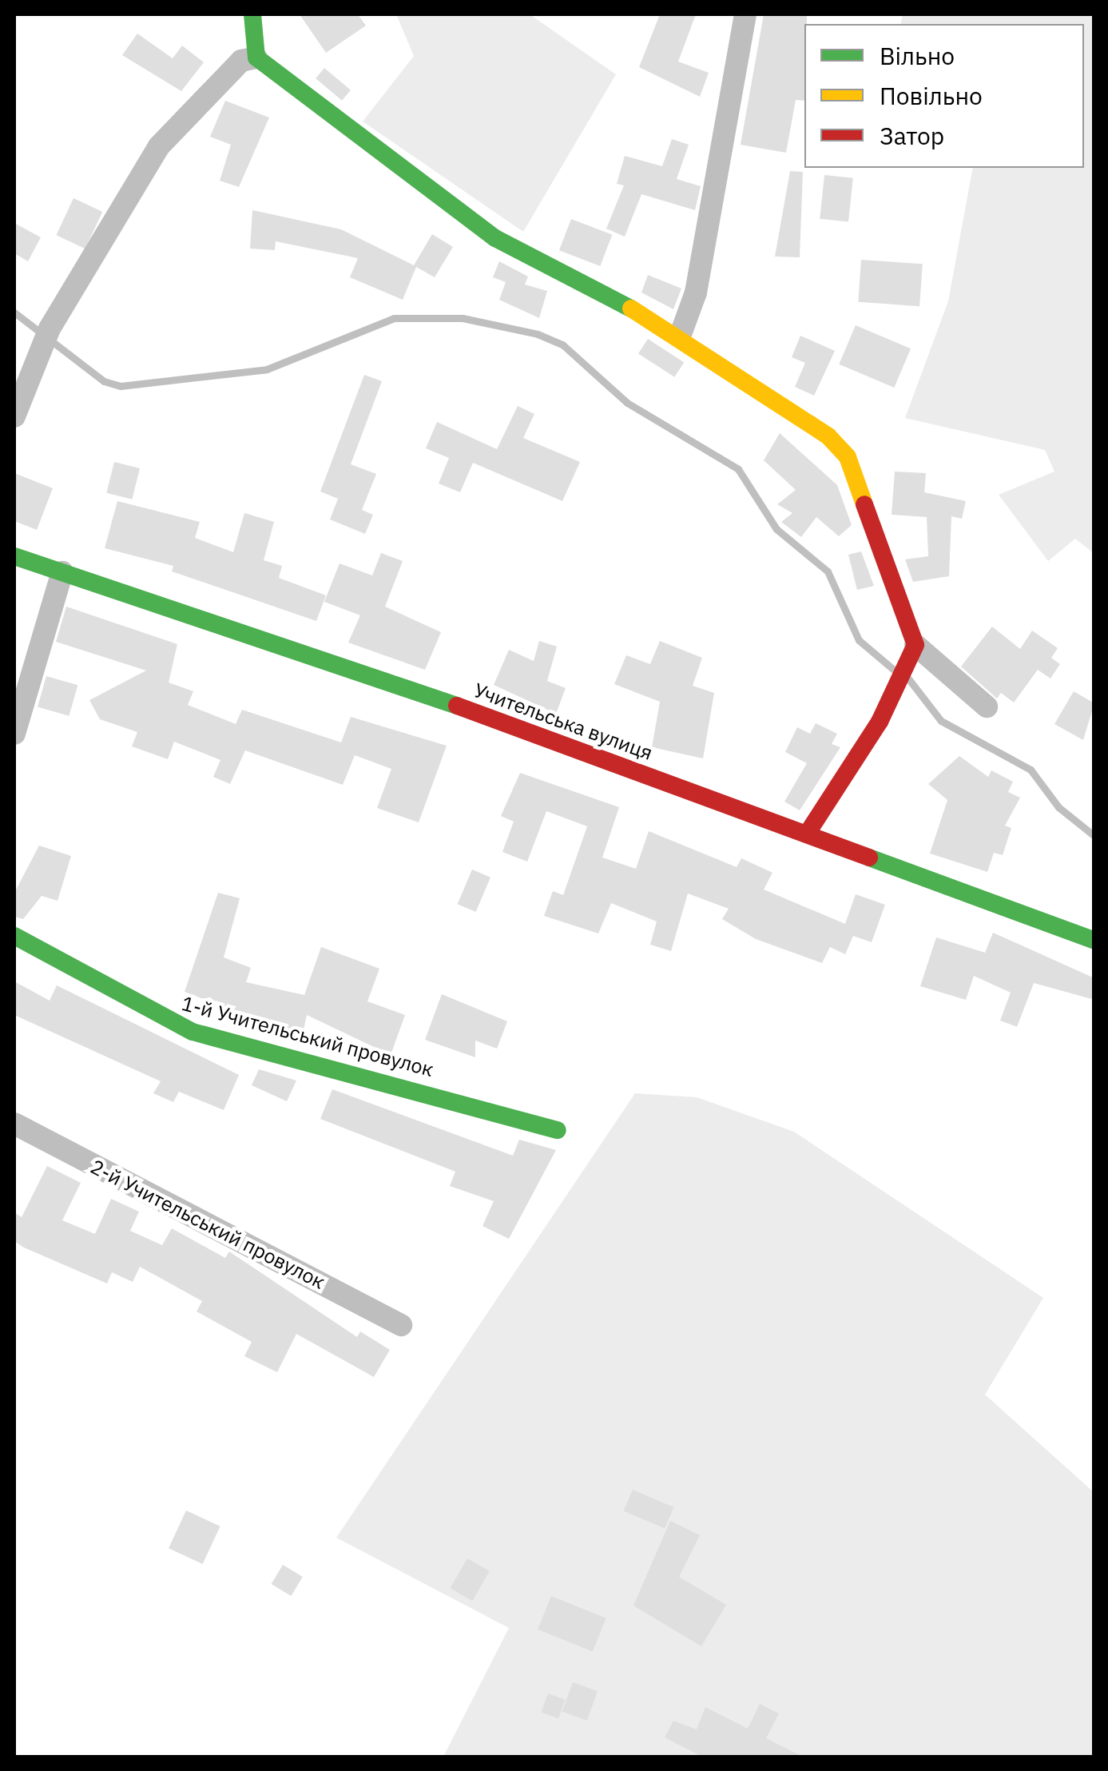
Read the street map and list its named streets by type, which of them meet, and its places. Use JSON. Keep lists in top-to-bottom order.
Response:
{
  "streets": {
    "street": ["Учительська вулиця", "1-й Учительський провулок", "2-й Учительський провулок"]
  },
  "legend": ["Вільно", "Повільно", "Затор"]
}
